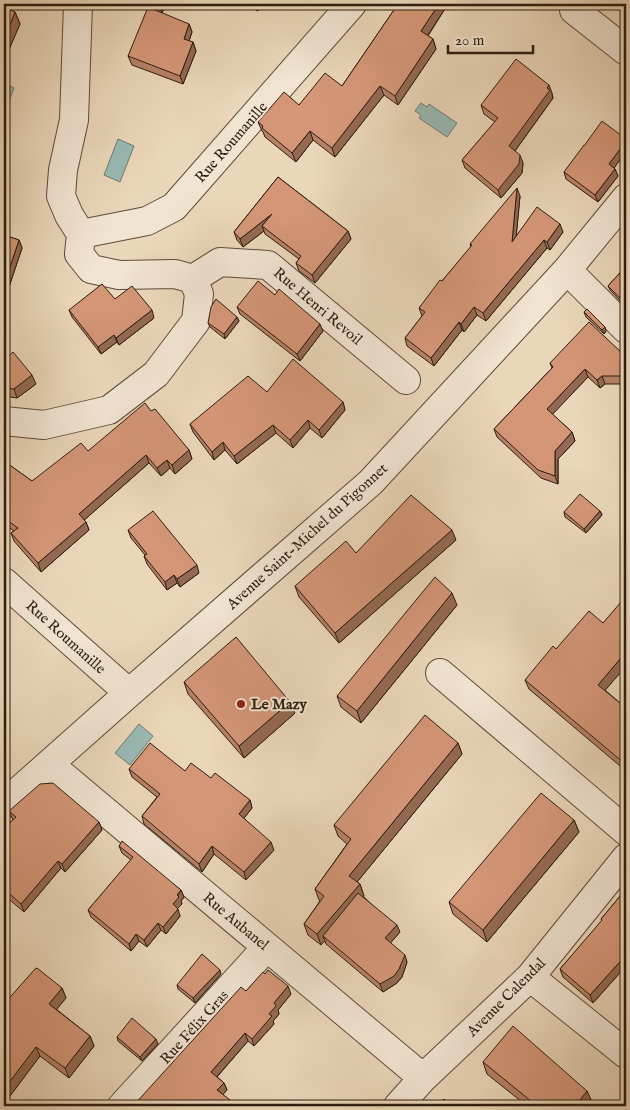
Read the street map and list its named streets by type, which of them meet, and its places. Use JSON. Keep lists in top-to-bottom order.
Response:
{
  "streets": {
    "street": [
      "Rue Roumanille",
      "Rue Henri Revoil",
      "Avenue Saint-Michel du Pigonnet",
      "Rue Aubanel",
      "Avenue Calendal",
      "Rue Félix Gras"
    ]
  },
  "crossings": [
    ["Rue Roumanille", "Avenue Saint-Michel du Pigonnet"],
    ["Avenue Saint-Michel du Pigonnet", "Rue Aubanel"],
    ["Rue Aubanel", "Avenue Calendal"],
    ["Rue Aubanel", "Rue Félix Gras"]
  ],
  "places": ["Le Mazy"],
  "scale_bar": "20 m"
}
